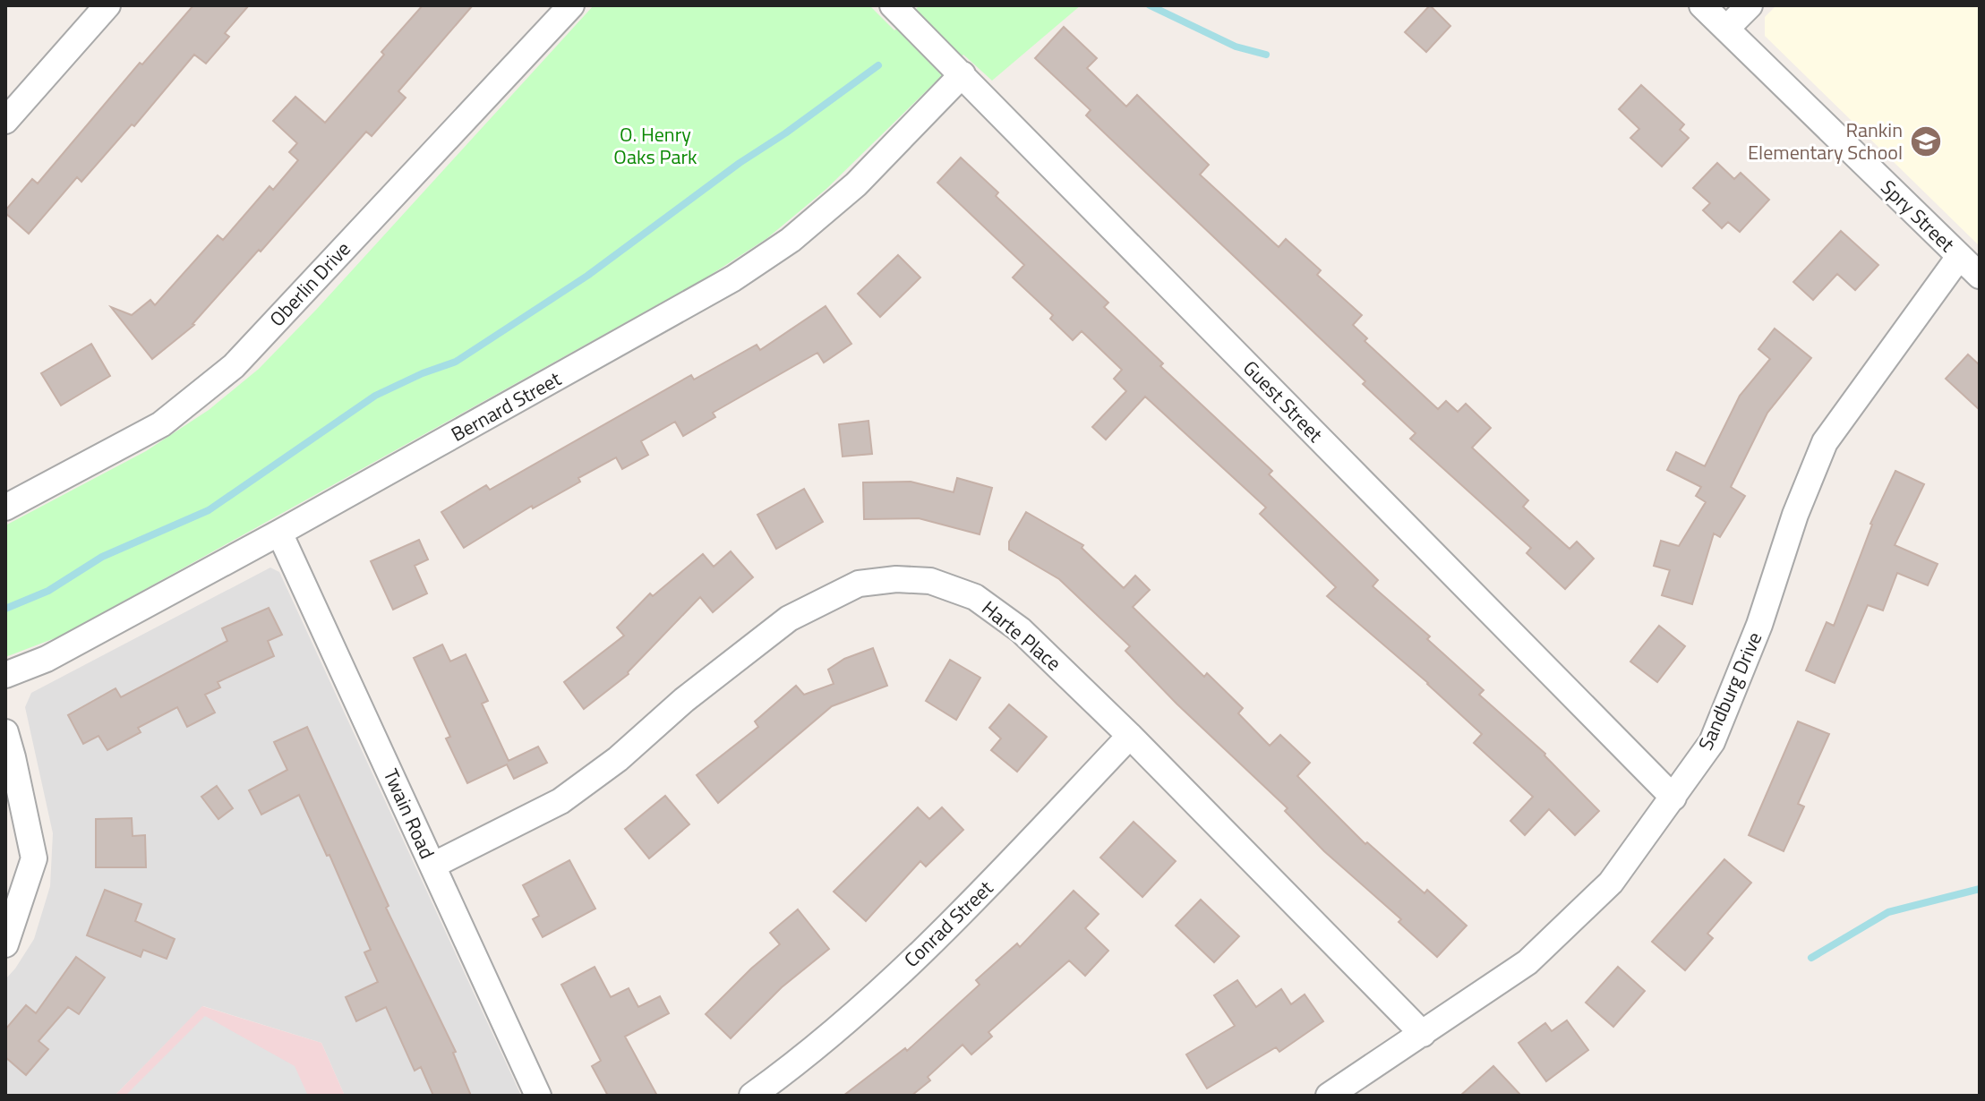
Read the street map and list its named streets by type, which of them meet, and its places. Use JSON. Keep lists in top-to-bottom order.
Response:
{
  "streets": {
    "street": [
      "Spry Street",
      "Oberlin Drive",
      "Guest Street",
      "Bernard Street",
      "Harte Place",
      "Sandburg Drive",
      "Twain Road",
      "Conrad Street"
    ]
  },
  "crossings": [
    ["Spry Street", "Sandburg Drive"],
    ["Guest Street", "Bernard Street"],
    ["Guest Street", "Sandburg Drive"],
    ["Bernard Street", "Twain Road"],
    ["Harte Place", "Sandburg Drive"],
    ["Harte Place", "Twain Road"],
    ["Harte Place", "Conrad Street"]
  ],
  "parks": ["O. Henry Oaks Park"],
  "places": {
    "school or university": ["Rankin Elementary School"]
  }
}
